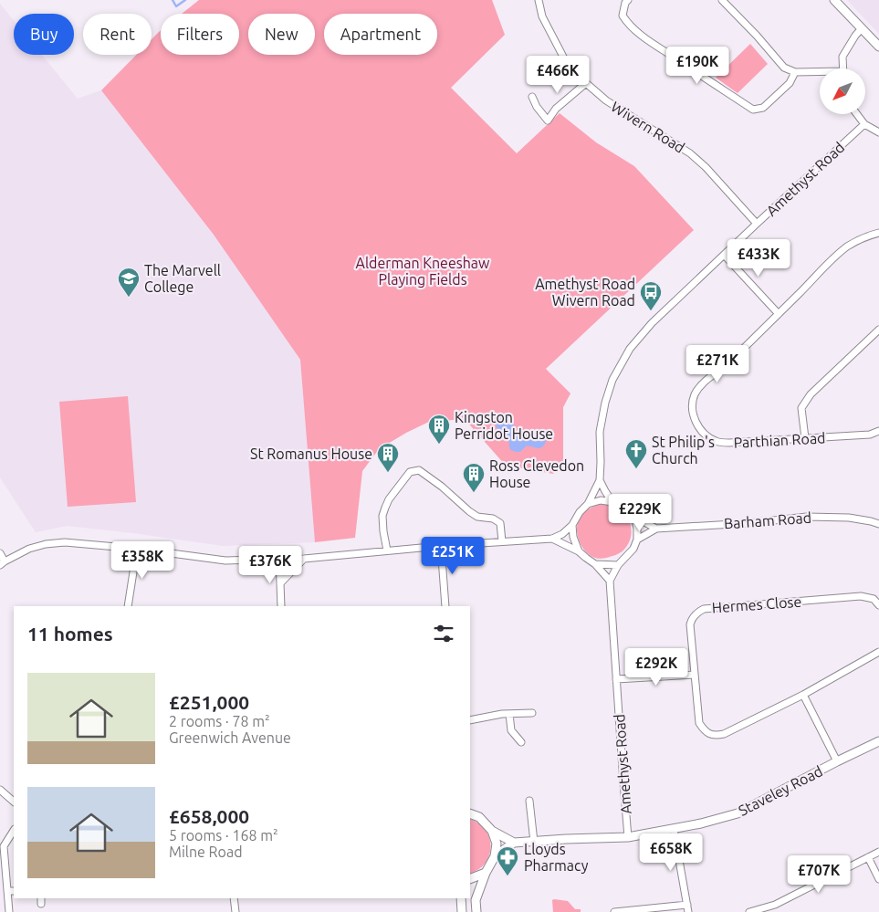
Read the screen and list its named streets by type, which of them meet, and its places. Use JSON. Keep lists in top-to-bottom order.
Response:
{
  "streets": {
    "street": [
      "Wivern Road",
      "Amethyst Road",
      "Parthian Road",
      "Barham Road",
      "Hermes Close",
      "Staveley Road"
    ]
  },
  "crossings": [
    ["Wivern Road", "Amethyst Road"],
    ["Amethyst Road", "Barham Road"],
    ["Amethyst Road", "Staveley Road"]
  ],
  "parks": ["Alderman Kneeshaw Playing Fields"],
  "places": {
    "school or university": ["The Marvell College"],
    "bus stop": ["Amethyst Road Wivern Road"],
    "building": ["Kingston Perridot House", "St Romanus House", "Ross Clevedon House"],
    "church": ["St Philip's Church"],
    "pharmacy": ["Lloyds Pharmacy"]
  },
  "north": "bottom left",
  "page": {
    "chip": [
      "Buy",
      "Rent",
      "Filters",
      "New",
      "Apartment"
    ],
    "price": [
      "£190K",
      "£466K",
      "£433K",
      "£271K",
      "£229K",
      "£251K",
      "£358K",
      "£376K",
      "£292K",
      "£658K",
      "£707K"
    ],
    "heading": "11 homes",
    "list": [
      {
        "name": "£251,000",
        "note": "2 rooms · 78 m² · Greenwich Avenue"
      },
      {
        "name": "£658,000",
        "note": "5 rooms · 168 m² · Milne Road"
      }
    ]
  }
}
